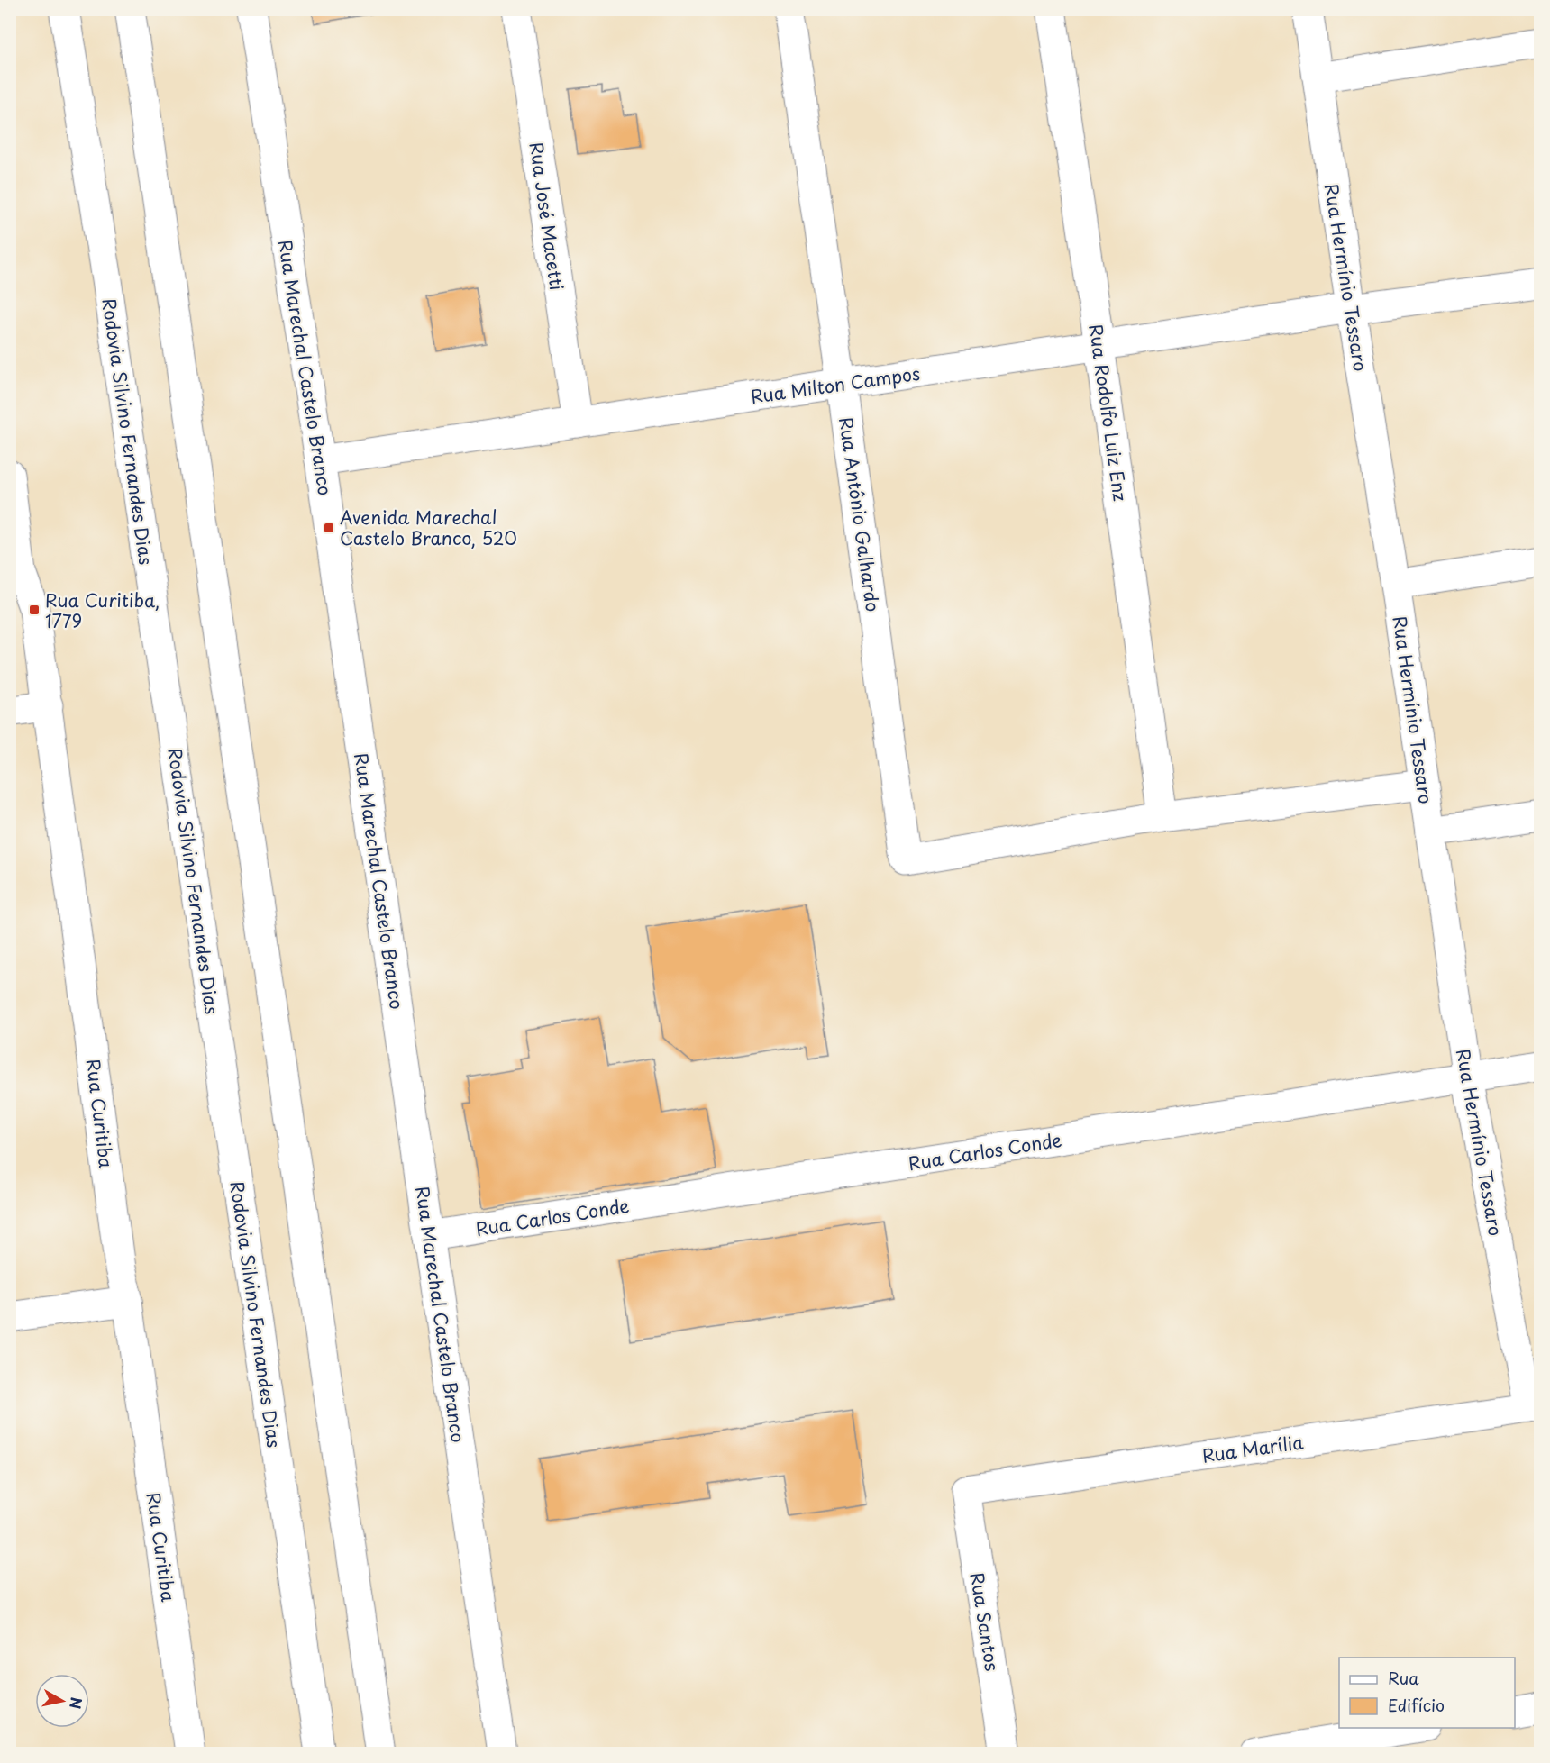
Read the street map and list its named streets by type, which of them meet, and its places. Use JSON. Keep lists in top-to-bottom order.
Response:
{
  "streets": {
    "main road": [
      "Rua José Macetti",
      "Rua Hermínio Tessaro",
      "Rua Marechal Castelo Branco",
      "Rua Milton Campos",
      "Rua Rodolfo Luiz Enz",
      "Rodovia Silvino Fernandes Dias",
      "Rua Antônio Galhardo",
      "Rua Curitiba",
      "Rua Carlos Conde",
      "Rua Marília",
      "Rua Santos"
    ]
  },
  "crossings": [
    ["Rua José Macetti", "Rua Milton Campos"],
    ["Rua Hermínio Tessaro", "Rua Milton Campos"],
    ["Rua Hermínio Tessaro", "Rua Carlos Conde"],
    ["Rua Hermínio Tessaro", "Rua Marília"],
    ["Rua Marechal Castelo Branco", "Rua Milton Campos"],
    ["Rua Marechal Castelo Branco", "Rua Carlos Conde"],
    ["Rua Milton Campos", "Rua Rodolfo Luiz Enz"],
    ["Rua Milton Campos", "Rua Antônio Galhardo"],
    ["Rua Rodolfo Luiz Enz", "Rua Antônio Galhardo"],
    ["Rua Marília", "Rua Santos"]
  ],
  "places": {
    "transit": ["Avenida Marechal Castelo Branco, 520", "Rua Curitiba, 1779"]
  },
  "legend": ["Rua", "Edifício"],
  "north": "right"
}
